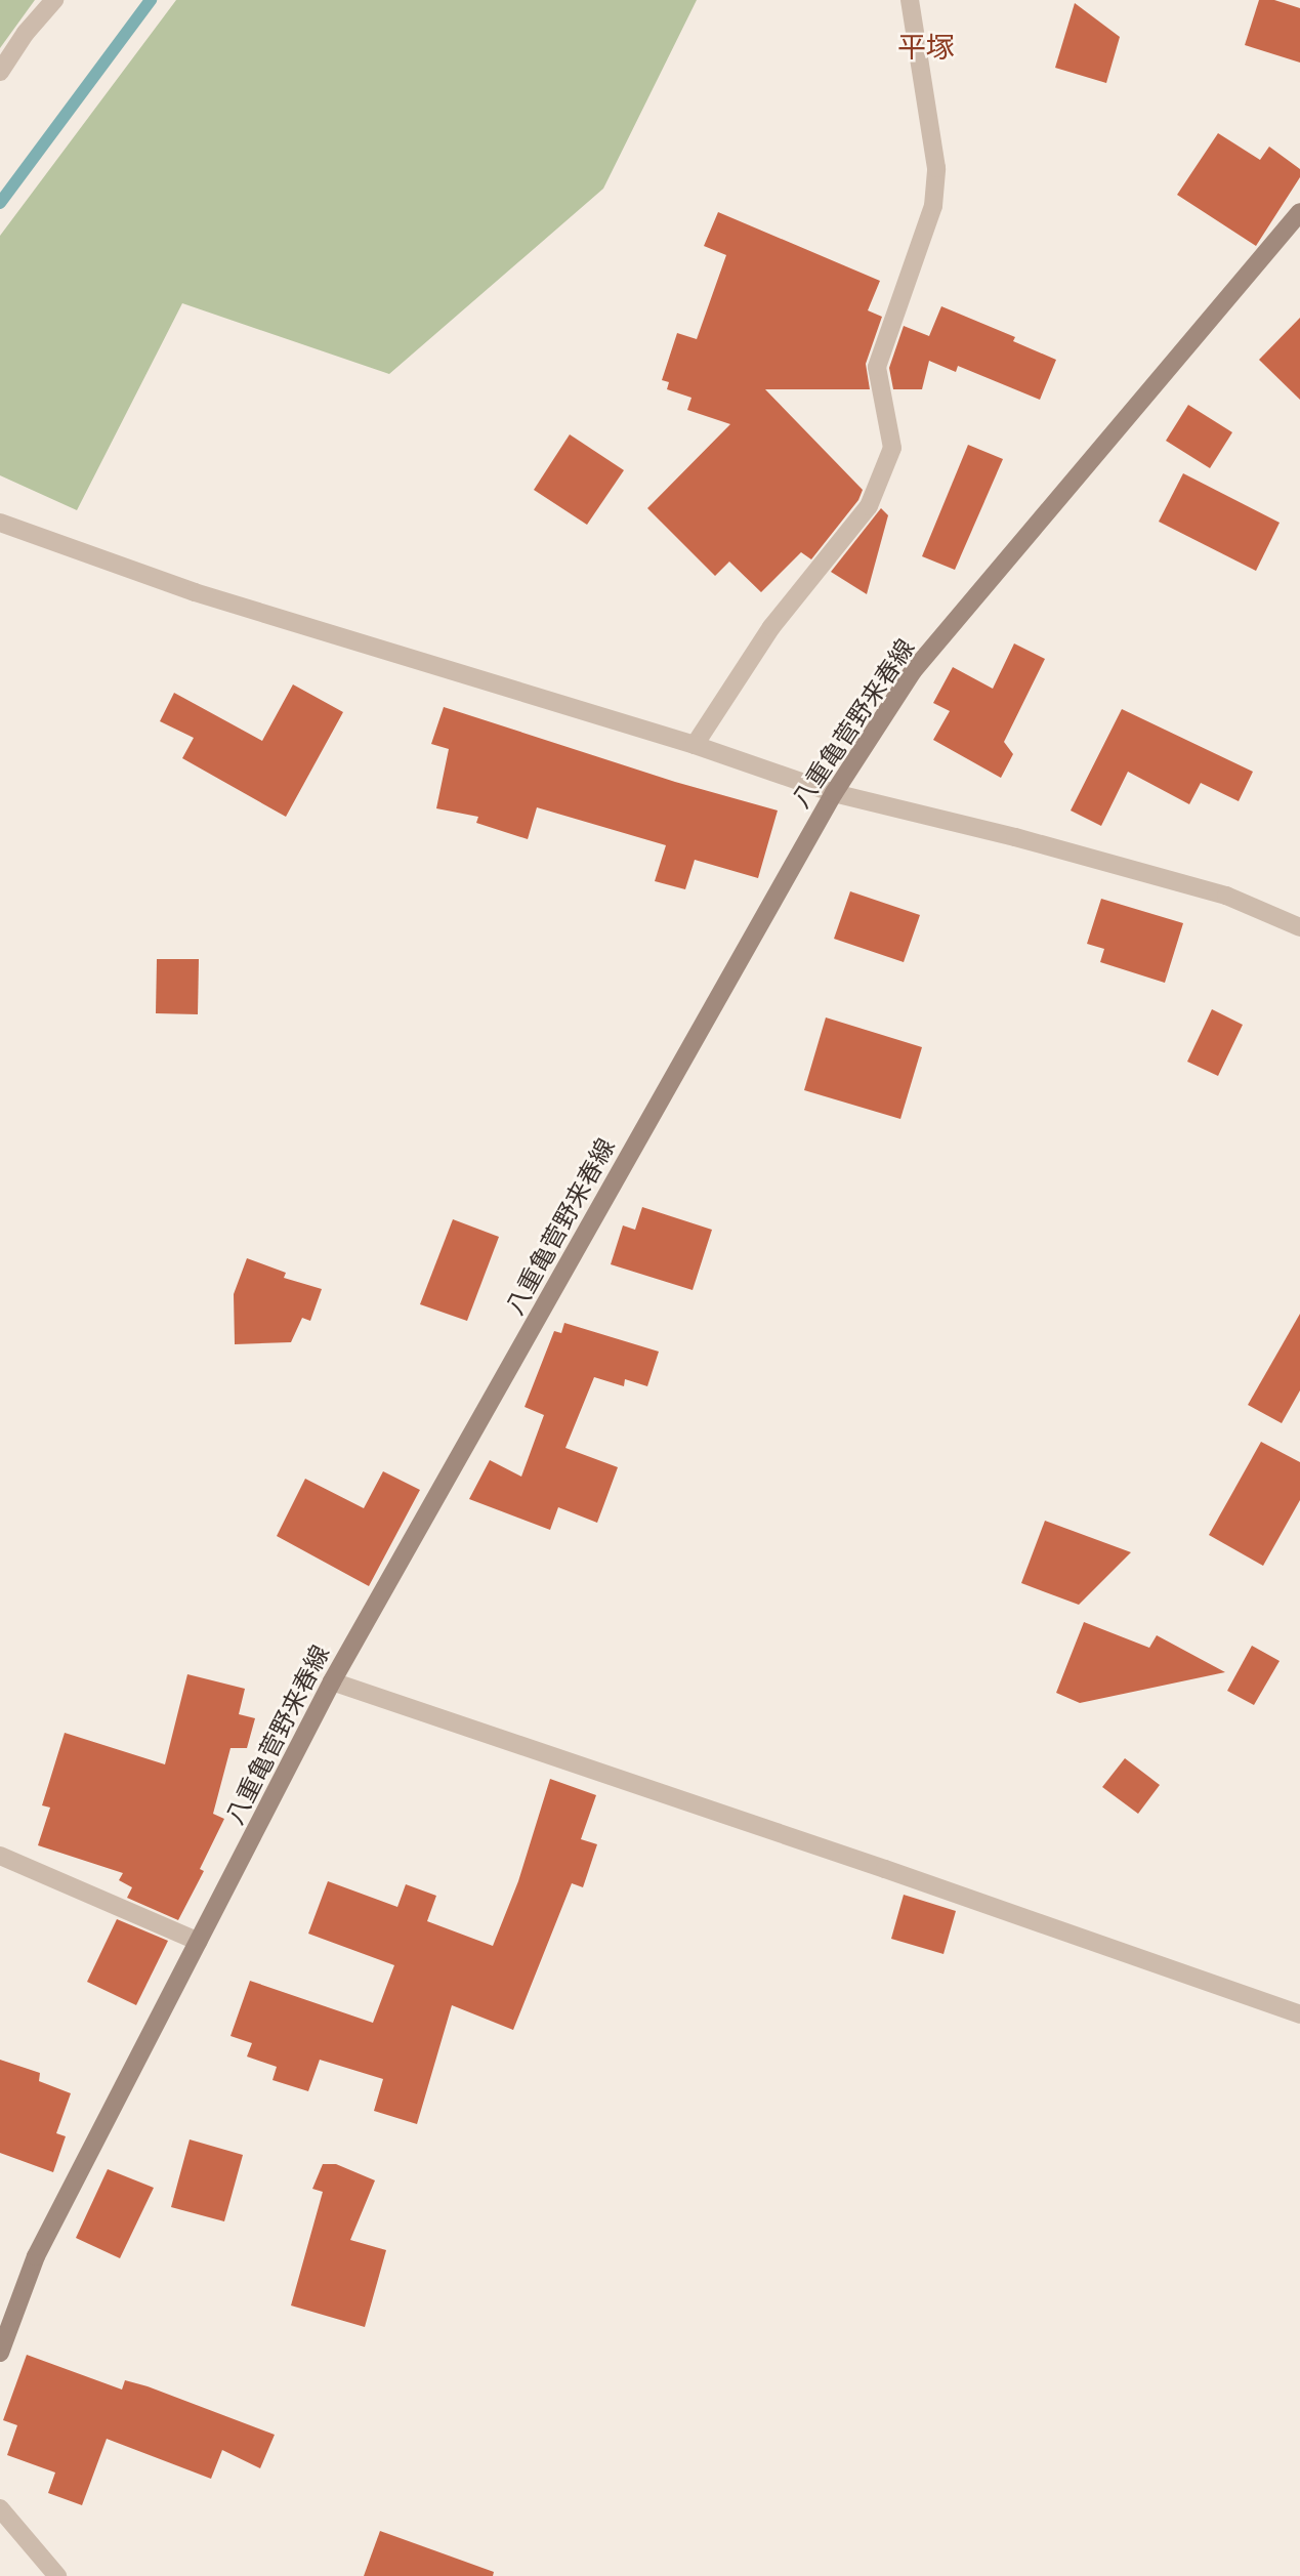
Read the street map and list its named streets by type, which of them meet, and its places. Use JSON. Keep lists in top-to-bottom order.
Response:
{
  "streets": {
    "main road": ["八重亀菅野来春線"]
  },
  "districts": ["平塚"]
}
